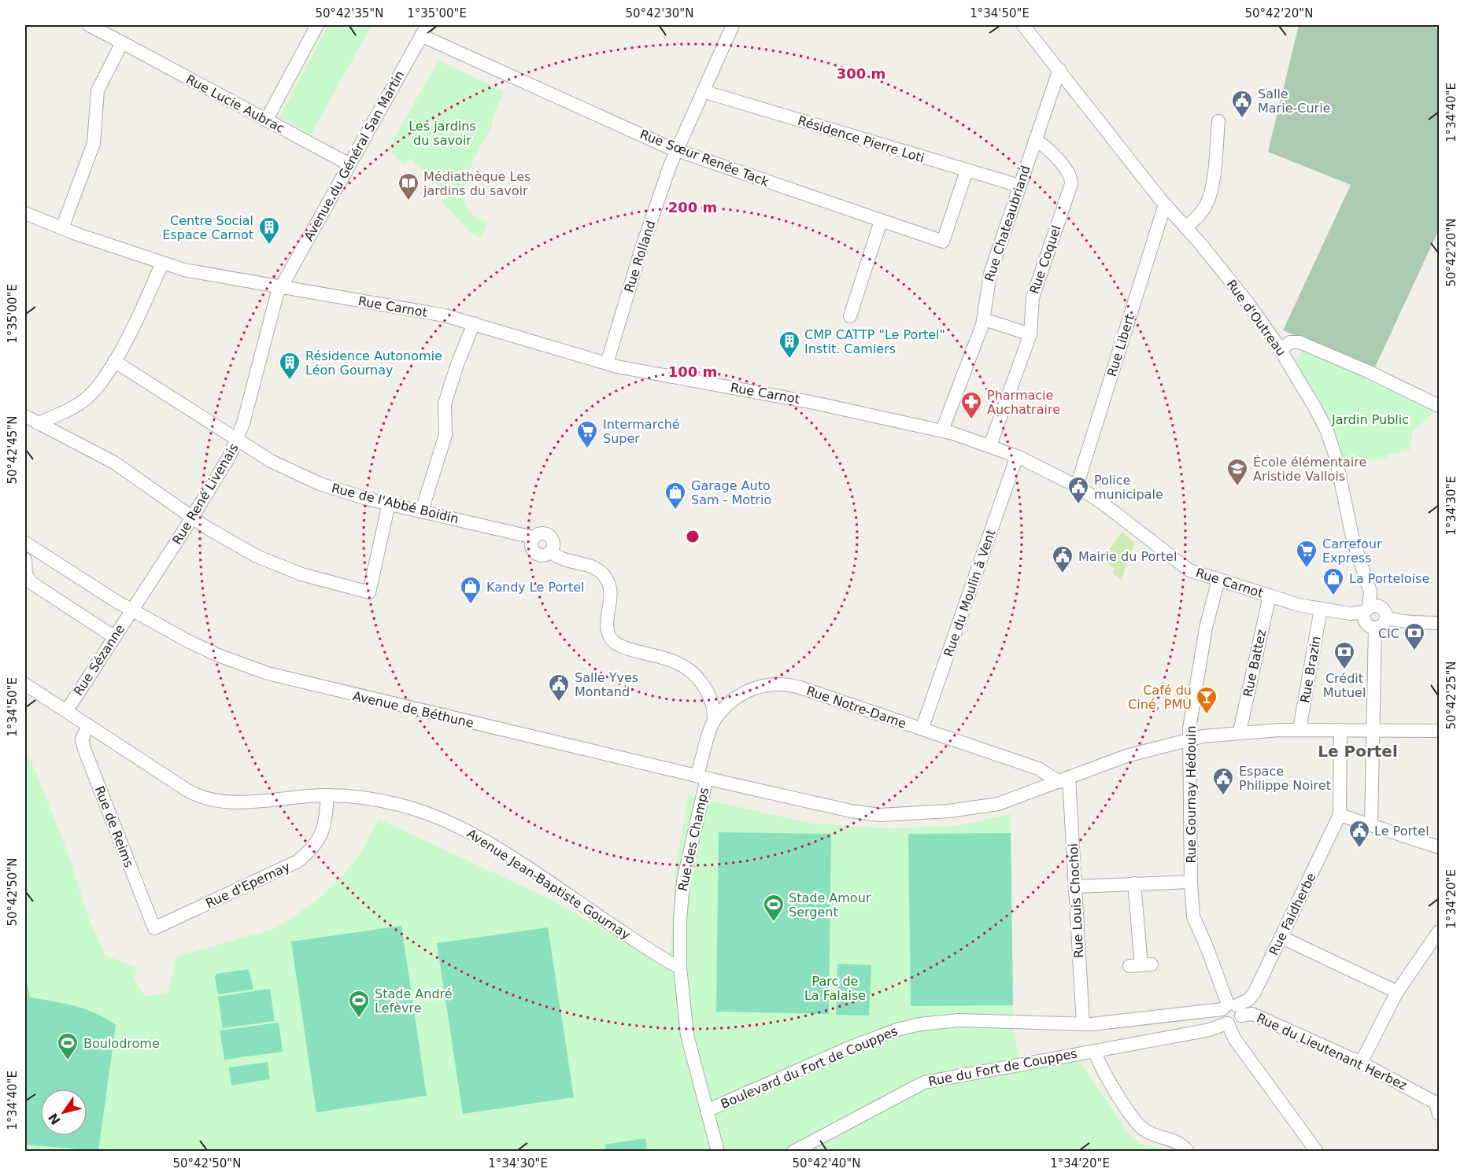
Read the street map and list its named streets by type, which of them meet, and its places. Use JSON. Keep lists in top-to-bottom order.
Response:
{
  "streets": {
    "street": [
      "Rue Lucie Aubrac",
      "Résidence Pierre Loti",
      "Avenue du Général San Martin",
      "Rue Sœur Renée Tack",
      "Rue Chateaubriand",
      "Rue Rolland",
      "Rue Coquel",
      "Rue Carnot",
      "Rue d'Outreau",
      "Rue Libert",
      "Rue René Livenais",
      "Rue de l'Abbé Boidin",
      "Rue du Moulin à Vent",
      "Rue Sézanne",
      "Rue Battez",
      "Rue Brazin",
      "Rue Notre-Dame",
      "Avenue de Béthune",
      "Rue Gournay Hédouin",
      "Rue de Reims",
      "Rue des Champs",
      "Avenue Jean-Baptiste Gournay",
      "Rue d'Epernay",
      "Rue Louis Chochoi",
      "Rue Faidherbe",
      "Rue du Lieutenant Herbez",
      "Boulevard du Fort de Couppes",
      "Rue du Fort de Couppes"
    ]
  },
  "crossings": [
    ["Rue Lucie Aubrac", "Avenue du Général San Martin"],
    ["Résidence Pierre Loti", "Rue Sœur Renée Tack"],
    ["Résidence Pierre Loti", "Rue Chateaubriand"],
    ["Résidence Pierre Loti", "Rue Rolland"],
    ["Avenue du Général San Martin", "Rue Sœur Renée Tack"],
    ["Avenue du Général San Martin", "Rue Carnot"],
    ["Avenue du Général San Martin", "Rue René Livenais"],
    ["Rue Sœur Renée Tack", "Rue Rolland"],
    ["Rue Chateaubriand", "Rue Coquel"],
    ["Rue Chateaubriand", "Rue Carnot"],
    ["Rue Chateaubriand", "Rue d'Outreau"],
    ["Rue Rolland", "Rue Carnot"],
    ["Rue Coquel", "Rue Carnot"],
    ["Rue Carnot", "Rue d'Outreau"],
    ["Rue Carnot", "Rue Libert"],
    ["Rue Carnot", "Rue René Livenais"],
    ["Rue Carnot", "Rue du Moulin à Vent"],
    ["Rue Carnot", "Rue Battez"],
    ["Rue Carnot", "Rue Brazin"],
    ["Rue Carnot", "Rue Gournay Hédouin"],
    ["Rue d'Outreau", "Rue Libert"],
    ["Rue René Livenais", "Rue de l'Abbé Boidin"],
    ["Rue René Livenais", "Rue Sézanne"],
    ["Rue René Livenais", "Avenue de Béthune"],
    ["Rue de l'Abbé Boidin", "Rue Notre-Dame"],
    ["Rue du Moulin à Vent", "Rue Notre-Dame"],
    ["Rue Sézanne", "Avenue de Béthune"],
    ["Rue Sézanne", "Avenue Jean-Baptiste Gournay"],
    ["Rue Battez", "Avenue de Béthune"],
    ["Rue Brazin", "Avenue de Béthune"],
    ["Rue Notre-Dame", "Avenue de Béthune"],
    ["Rue Notre-Dame", "Rue des Champs"],
    ["Rue Notre-Dame", "Rue Louis Chochoi"],
    ["Avenue de Béthune", "Rue Gournay Hédouin"],
    ["Avenue de Béthune", "Rue des Champs"],
    ["Avenue de Béthune", "Rue Louis Chochoi"],
    ["Rue Gournay Hédouin", "Rue Faidherbe"],
    ["Rue Gournay Hédouin", "Rue du Lieutenant Herbez"],
    ["Rue Gournay Hédouin", "Boulevard du Fort de Couppes"],
    ["Rue Gournay Hédouin", "Rue du Fort de Couppes"],
    ["Rue de Reims", "Avenue Jean-Baptiste Gournay"],
    ["Rue de Reims", "Rue d'Epernay"],
    ["Rue des Champs", "Avenue Jean-Baptiste Gournay"],
    ["Rue des Champs", "Boulevard du Fort de Couppes"],
    ["Avenue Jean-Baptiste Gournay", "Rue d'Epernay"],
    ["Rue Louis Chochoi", "Boulevard du Fort de Couppes"],
    ["Rue Faidherbe", "Rue du Lieutenant Herbez"],
    ["Rue Faidherbe", "Boulevard du Fort de Couppes"],
    ["Rue du Lieutenant Herbez", "Boulevard du Fort de Couppes"]
  ],
  "districts": ["Le Portel"],
  "parks": ["Les jardins du savoir", "Jardin Public", "Parc de La Falaise"],
  "places": {
    "public building": [
      "Salle Marie-Curie",
      "Police municipale",
      "Mairie du Portel",
      "Salle Yves Montand",
      "Espace Philippe Noiret",
      "Le Portel"
    ],
    "library": ["Médiathèque Les jardins du savoir"],
    "building": ["Centre Social Espace Carnot", "CMP CATTP \"Le Portel\" Instit. Camiers", "Résidence Autonomie Léon Gournay"],
    "pharmacy": ["Pharmacie Auchatraire"],
    "supermarket": ["Intermarché Super", "Carrefour Express"],
    "school or university": ["École élémentaire Aristide Vallois"],
    "shop": ["Garage Auto Sam - Motrio", "La Porteloise", "Kandy Le Portel"],
    "bank": ["CIC", "Crédit Mutuel"],
    "bar": ["Café du Ciné, PMU"],
    "sports": ["Stade Amour Sergent", "Stade André Lefèvre", "Boulodrome"]
  },
  "north": "bottom left",
  "coordinates": [
    "50°42'35\"N",
    "1°35'00\"E",
    "50°42'30\"N",
    "1°34'50\"E",
    "50°42'20\"N",
    "1°34'40\"E",
    "50°42'45\"N",
    "1°34'30\"E",
    "50°42'25\"N",
    "50°42'50\"N",
    "1°34'20\"E",
    "50°42'40\"N"
  ],
  "rings": ["300 m", "200 m", "100 m"]
}
